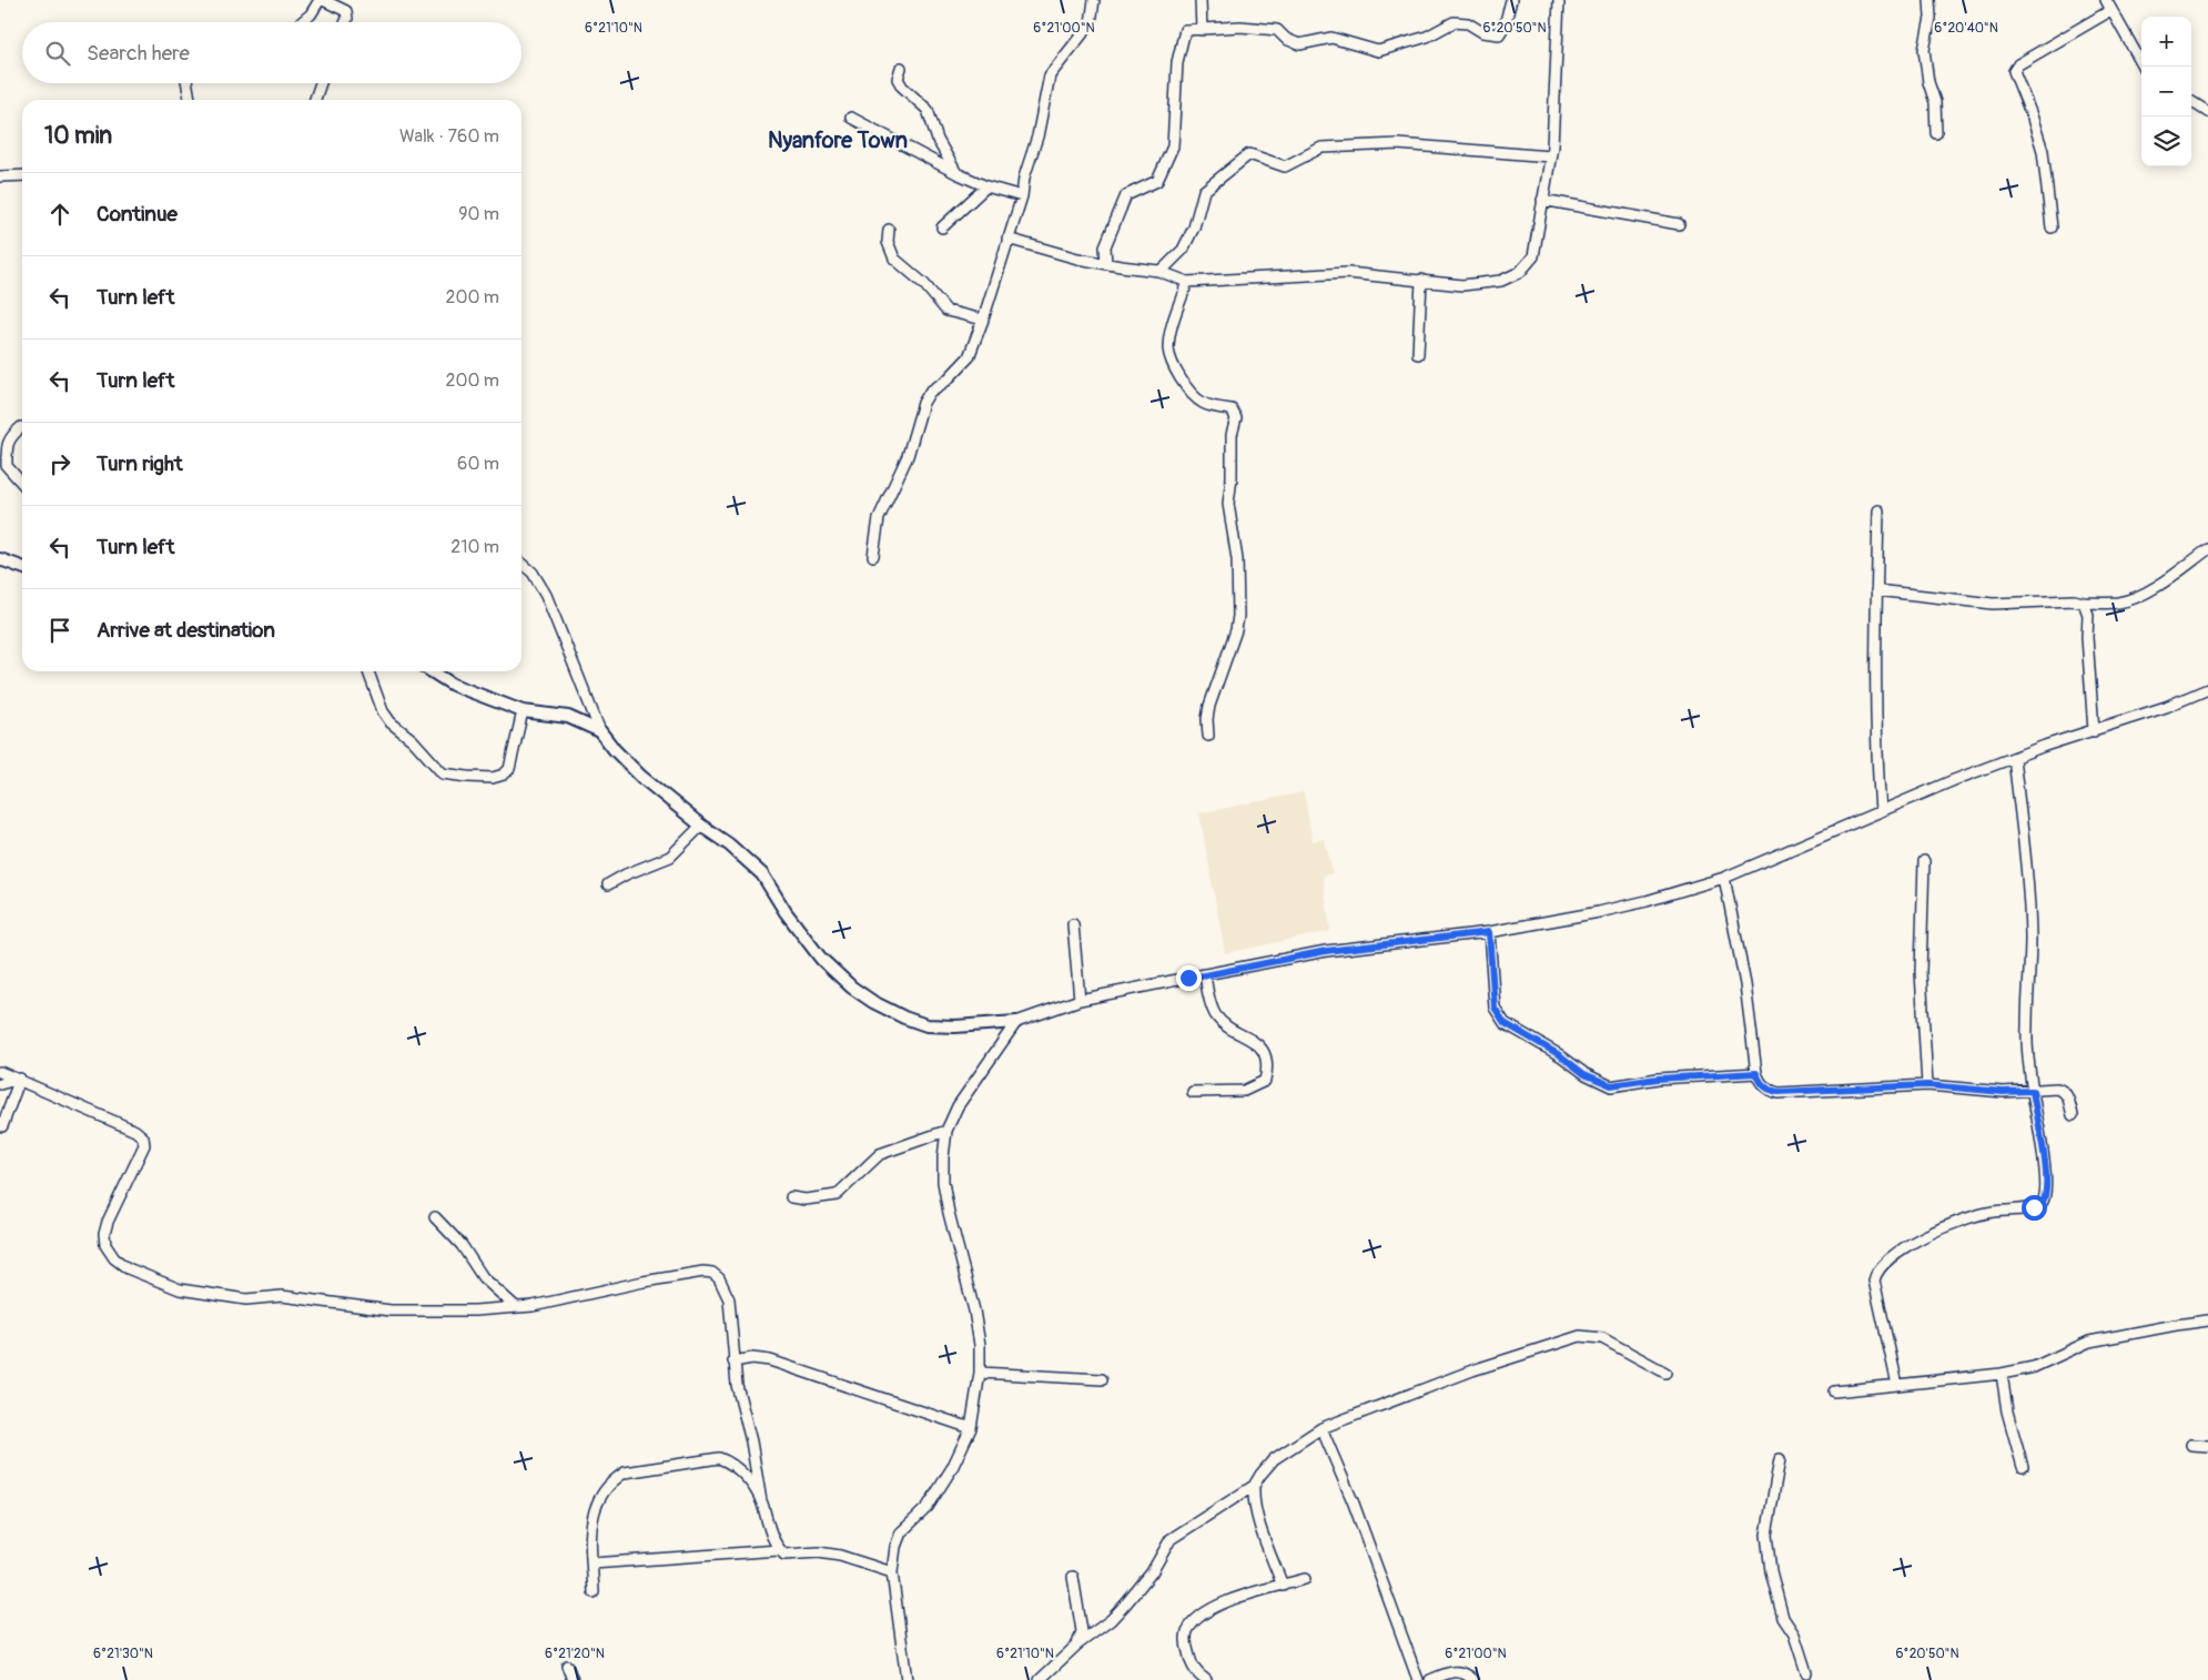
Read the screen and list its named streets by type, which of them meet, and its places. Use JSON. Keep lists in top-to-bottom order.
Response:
{
  "districts": ["Nyanfore Town"],
  "page": {
    "map_buttons": ["+", "−"],
    "search": "Search here",
    "heading": ["10 min", "Walk · 760 m"],
    "list": [
      ["Continue", "90 m"],
      ["Turn left", "200 m"],
      ["Turn left", "200 m"],
      ["Turn right", "60 m"],
      ["Turn left", "210 m"],
      "Arrive at destination"
    ]
  },
  "coordinates": [
    "6°21'10\"N",
    "6°21'00\"N",
    "6°20'50\"N",
    "6°20'40\"N",
    "6°21'30\"N",
    "6°21'20\"N"
  ]
}
